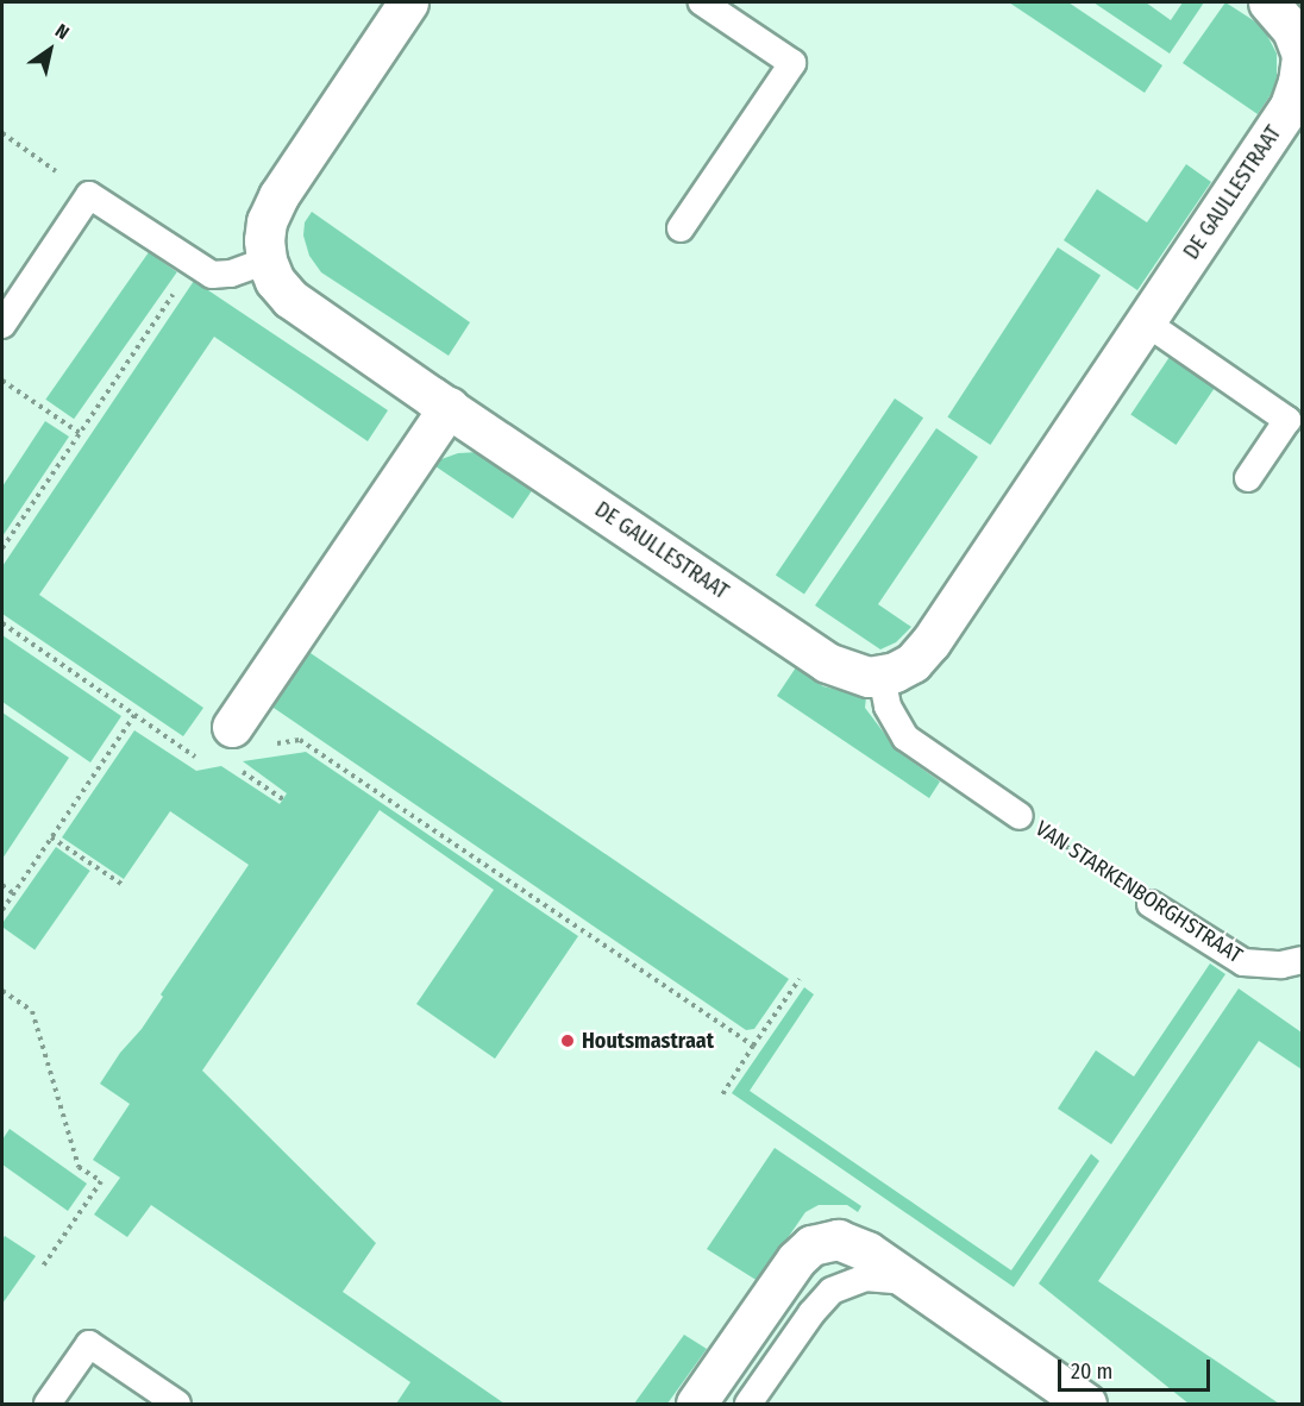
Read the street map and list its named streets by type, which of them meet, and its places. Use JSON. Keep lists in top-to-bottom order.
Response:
{
  "streets": {
    "street": ["DE GAULLESTRAAT"],
    "lane": ["VAN STARKENBORGHSTRAAT"]
  },
  "places": ["Houtsmastraat"],
  "scale_bar": "20 m",
  "north": "top right"
}
